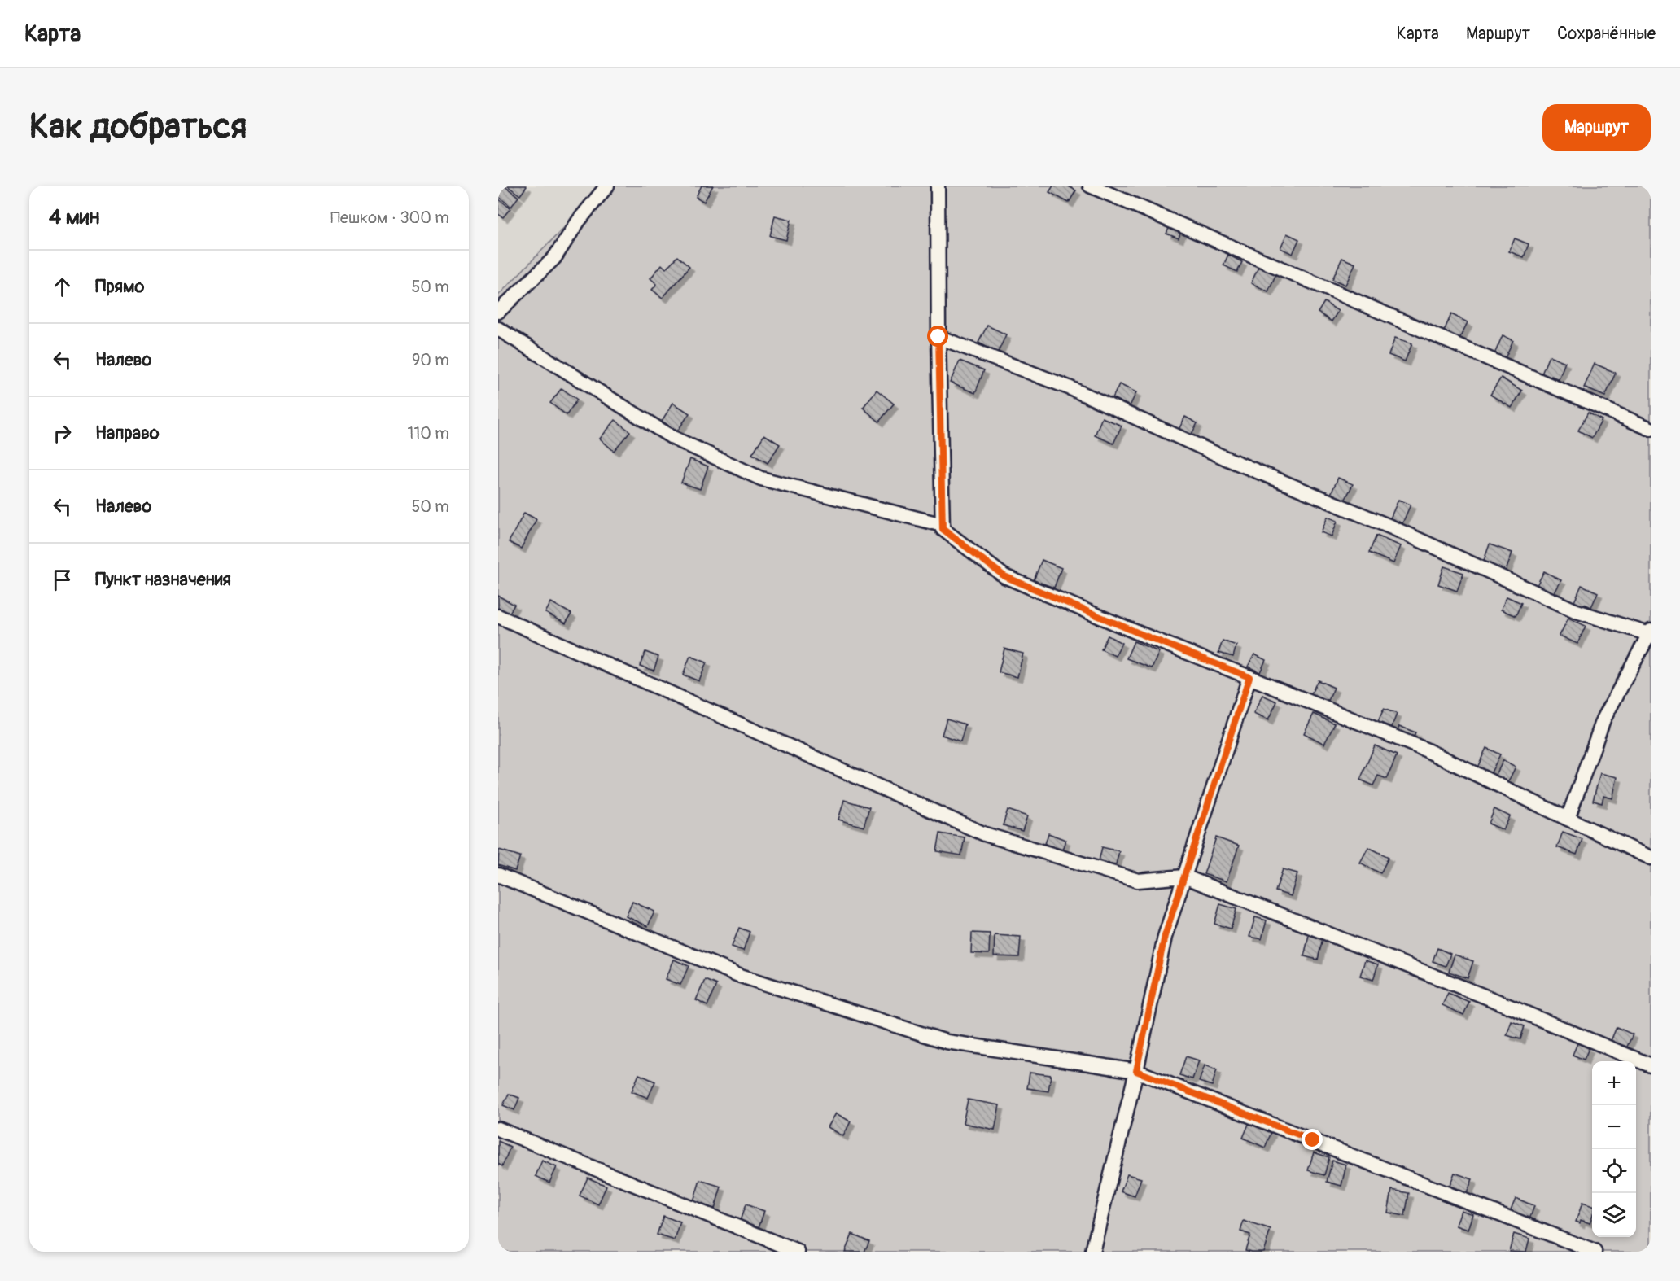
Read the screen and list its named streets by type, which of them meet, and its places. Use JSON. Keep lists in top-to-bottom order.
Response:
{
  "page": {
    "header": "Карта",
    "nav": ["Карта", "Маршрут", "Сохранённые"],
    "buttons": "Маршрут",
    "title": "Как добраться",
    "heading": ["4 мин", "Пешком · 300 m"],
    "list": [
      ["Прямо", "50 m"],
      ["Налево", "90 m"],
      ["Направо", "110 m"],
      ["Налево", "50 m"],
      "Пункт назначения"
    ],
    "map_buttons": ["+", "−"]
  }
}
